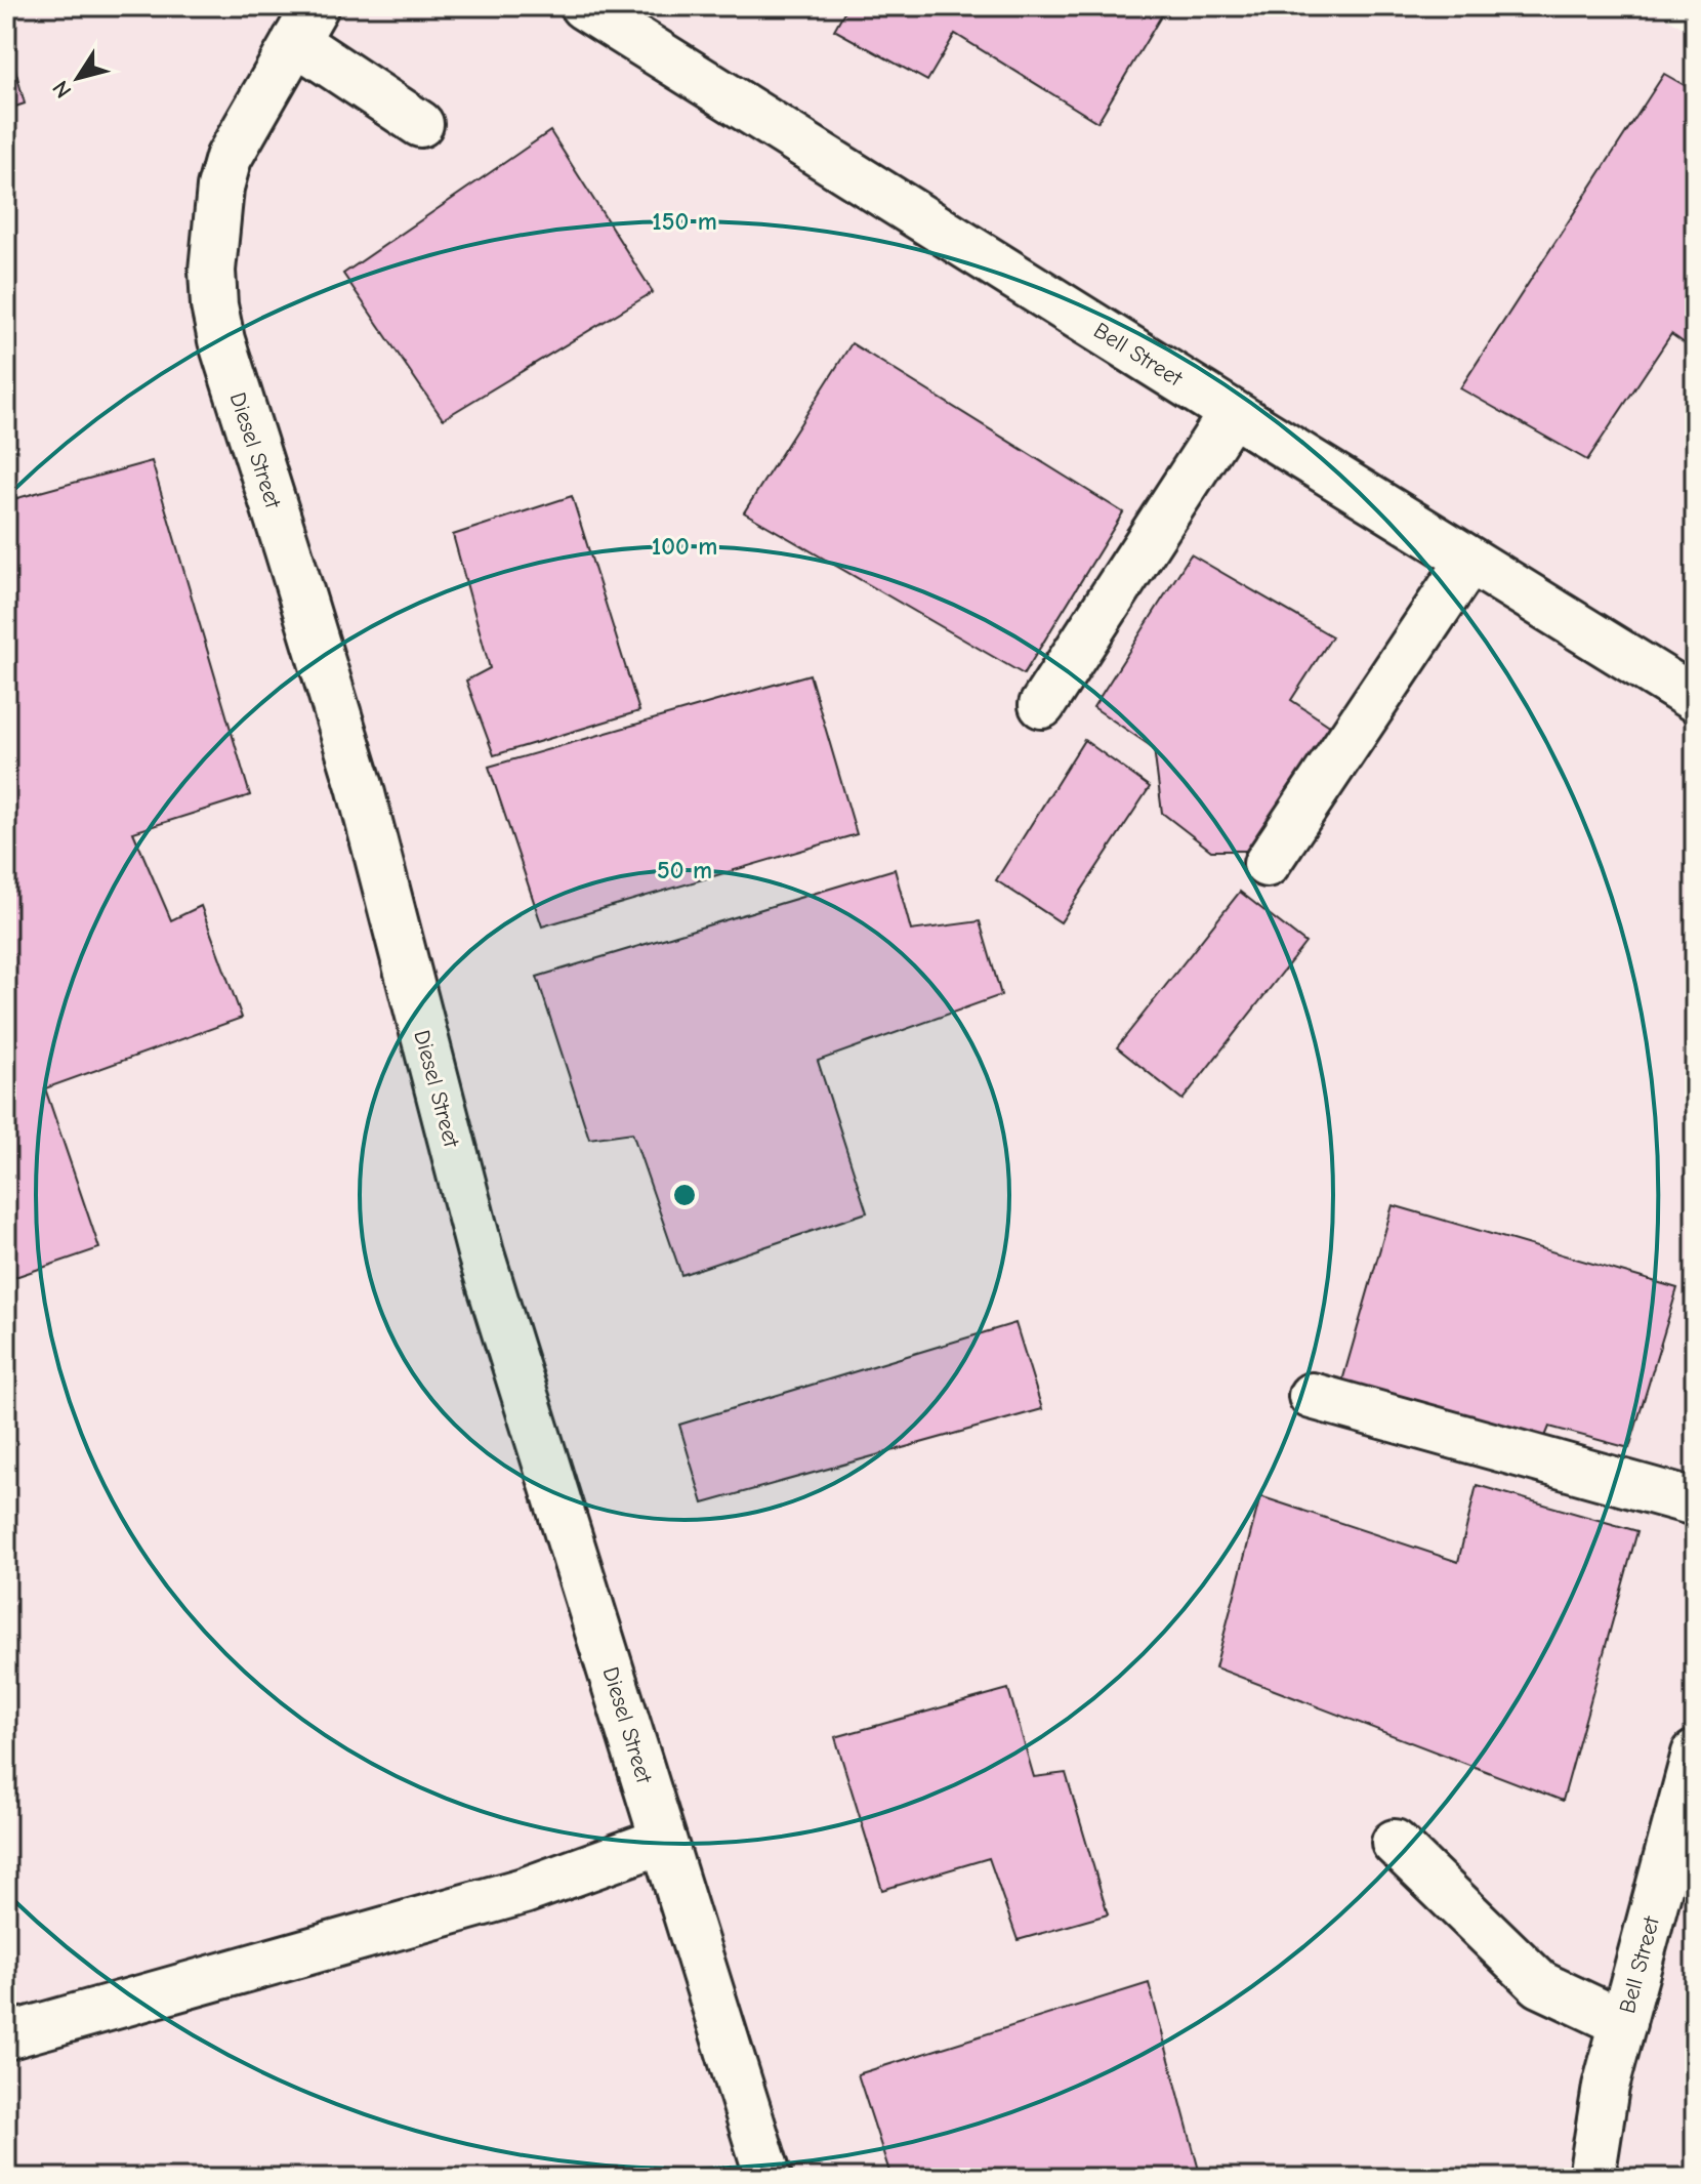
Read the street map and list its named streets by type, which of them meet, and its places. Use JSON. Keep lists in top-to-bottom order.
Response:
{
  "streets": {
    "lane": ["Bell Street", "Diesel Street"]
  },
  "north": "bottom left",
  "rings": ["150 m", "100 m", "50 m"]
}
